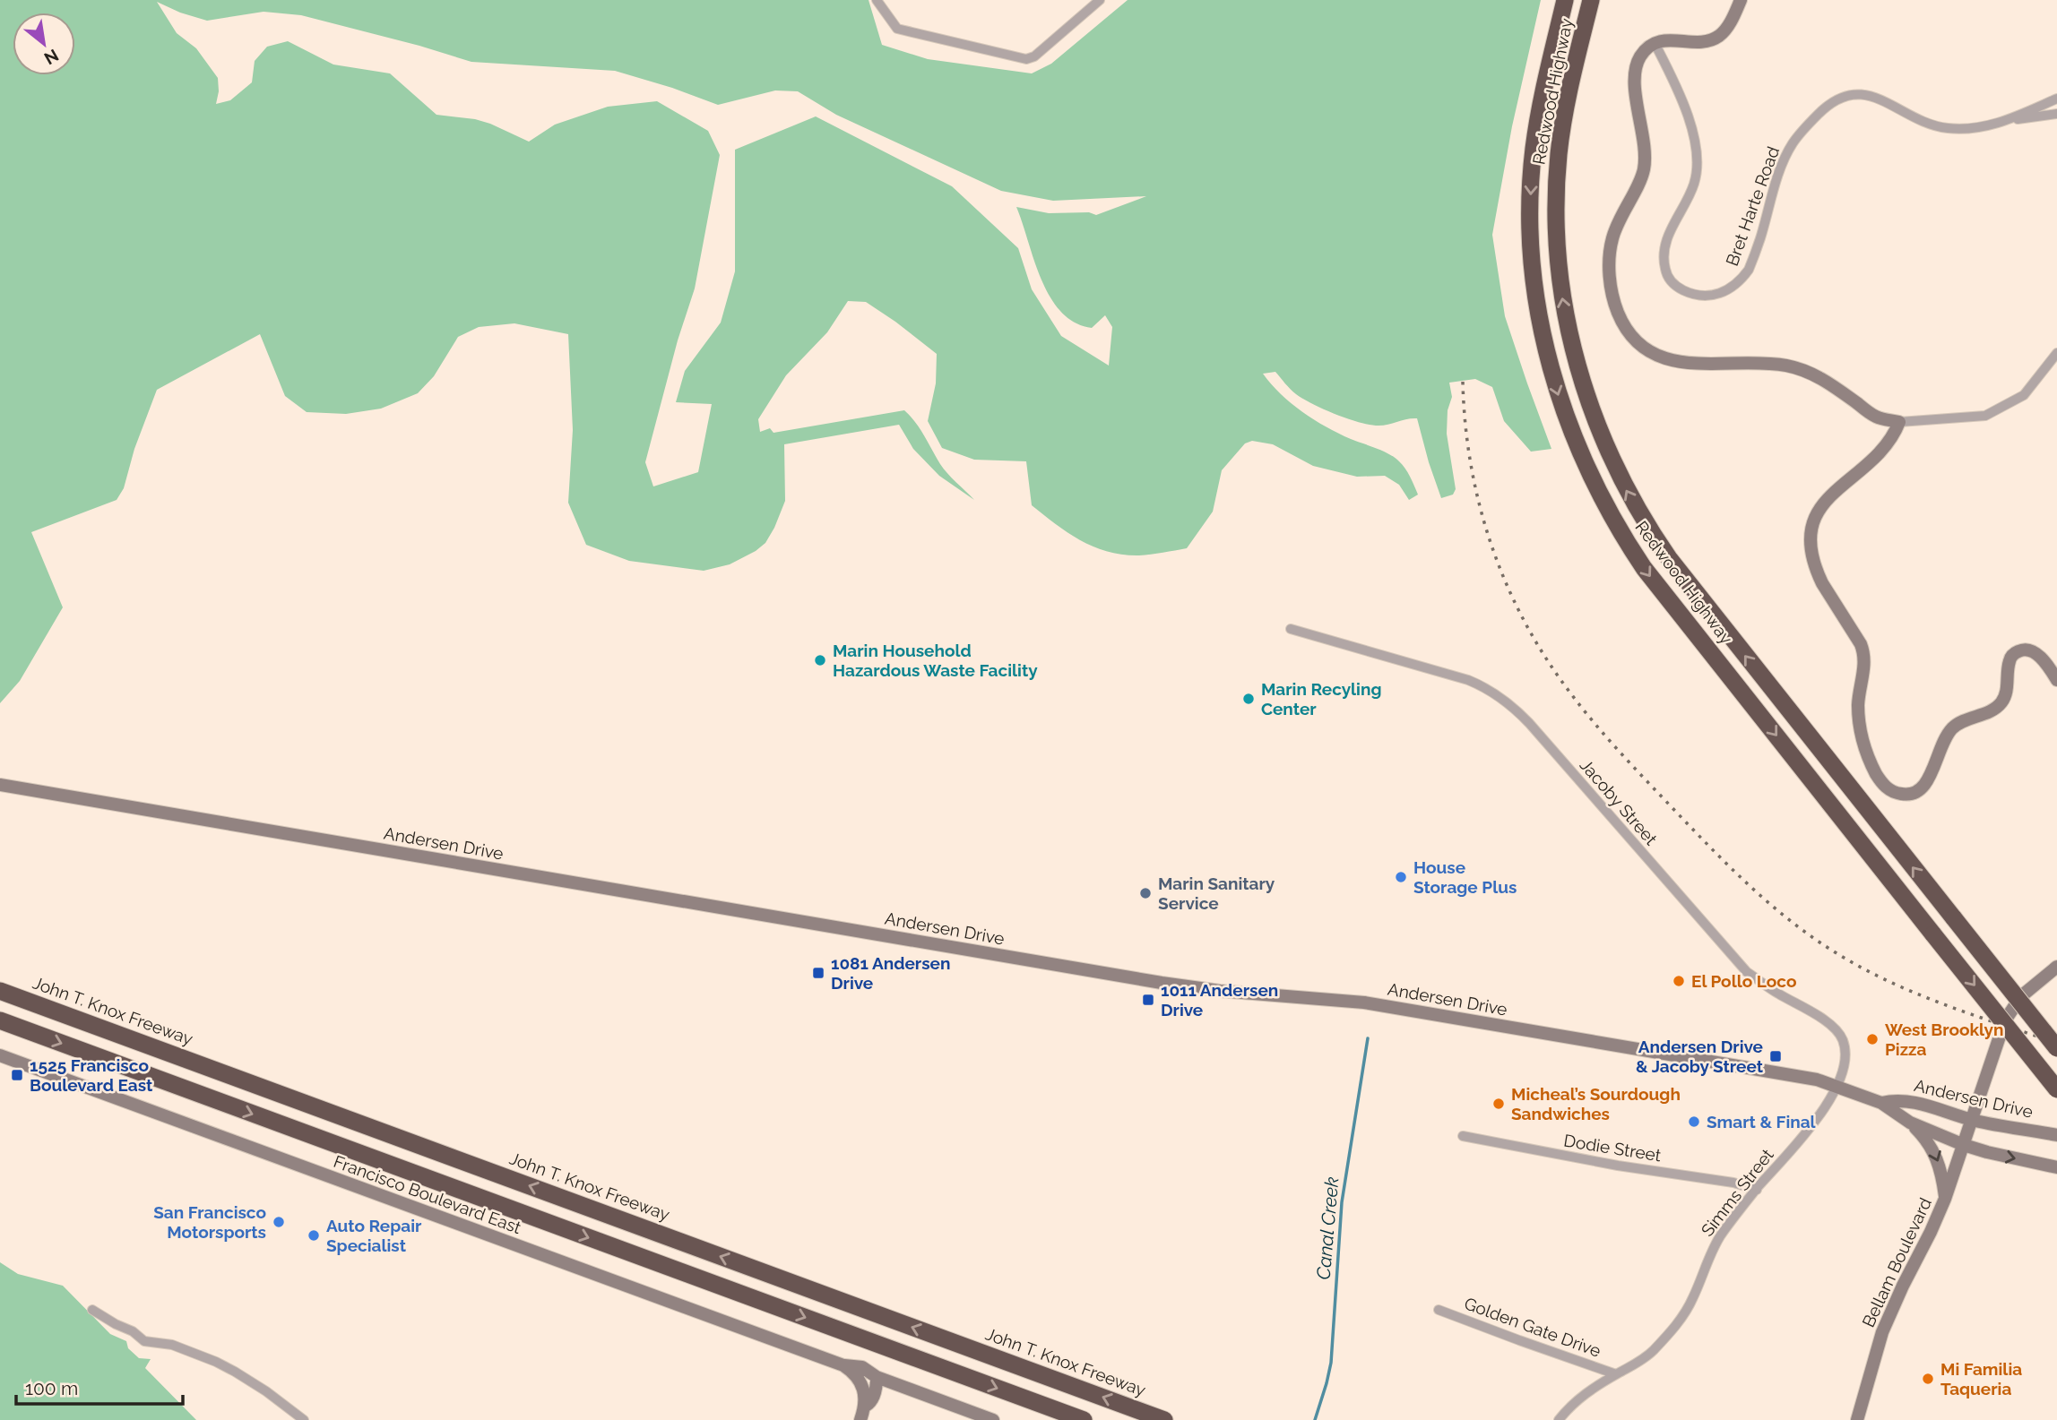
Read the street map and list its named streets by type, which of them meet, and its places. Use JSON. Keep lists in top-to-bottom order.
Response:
{
  "streets": {
    "highway": ["Redwood Highway", "John T. Knox Freeway"],
    "street": [
      "Bret Harte Road",
      "Jacoby Street",
      "Andersen Drive",
      "Dodie Street",
      "Simms Street",
      "Francisco Boulevard East",
      "Bellam Boulevard",
      "Golden Gate Drive"
    ]
  },
  "crossings": [
    ["Jacoby Street", "Andersen Drive"],
    ["Jacoby Street", "Simms Street"],
    ["Andersen Drive", "Simms Street"],
    ["Andersen Drive", "Bellam Boulevard"],
    ["Dodie Street", "Simms Street"],
    ["Simms Street", "Golden Gate Drive"]
  ],
  "water": ["Canal Creek"],
  "places": {
    "other": [
      "Marin Household Hazardous Waste Facility",
      "Marin Recyling Center",
      "House Storage Plus",
      "Marin Sanitary Service",
      "El Pollo Loco",
      "West Brooklyn Pizza",
      "Micheal’s Sourdough Sandwiches",
      "Smart & Final",
      "San Francisco Motorsports",
      "Auto Repair Specialist",
      "Mi Familia Taqueria"
    ],
    "transit": [
      "1081 Andersen Drive",
      "1011 Andersen Drive",
      "Andersen Drive & Jacoby Street",
      "1525 Francisco Boulevard East"
    ]
  },
  "scale_bar": "100 m",
  "north": "bottom right"
}
